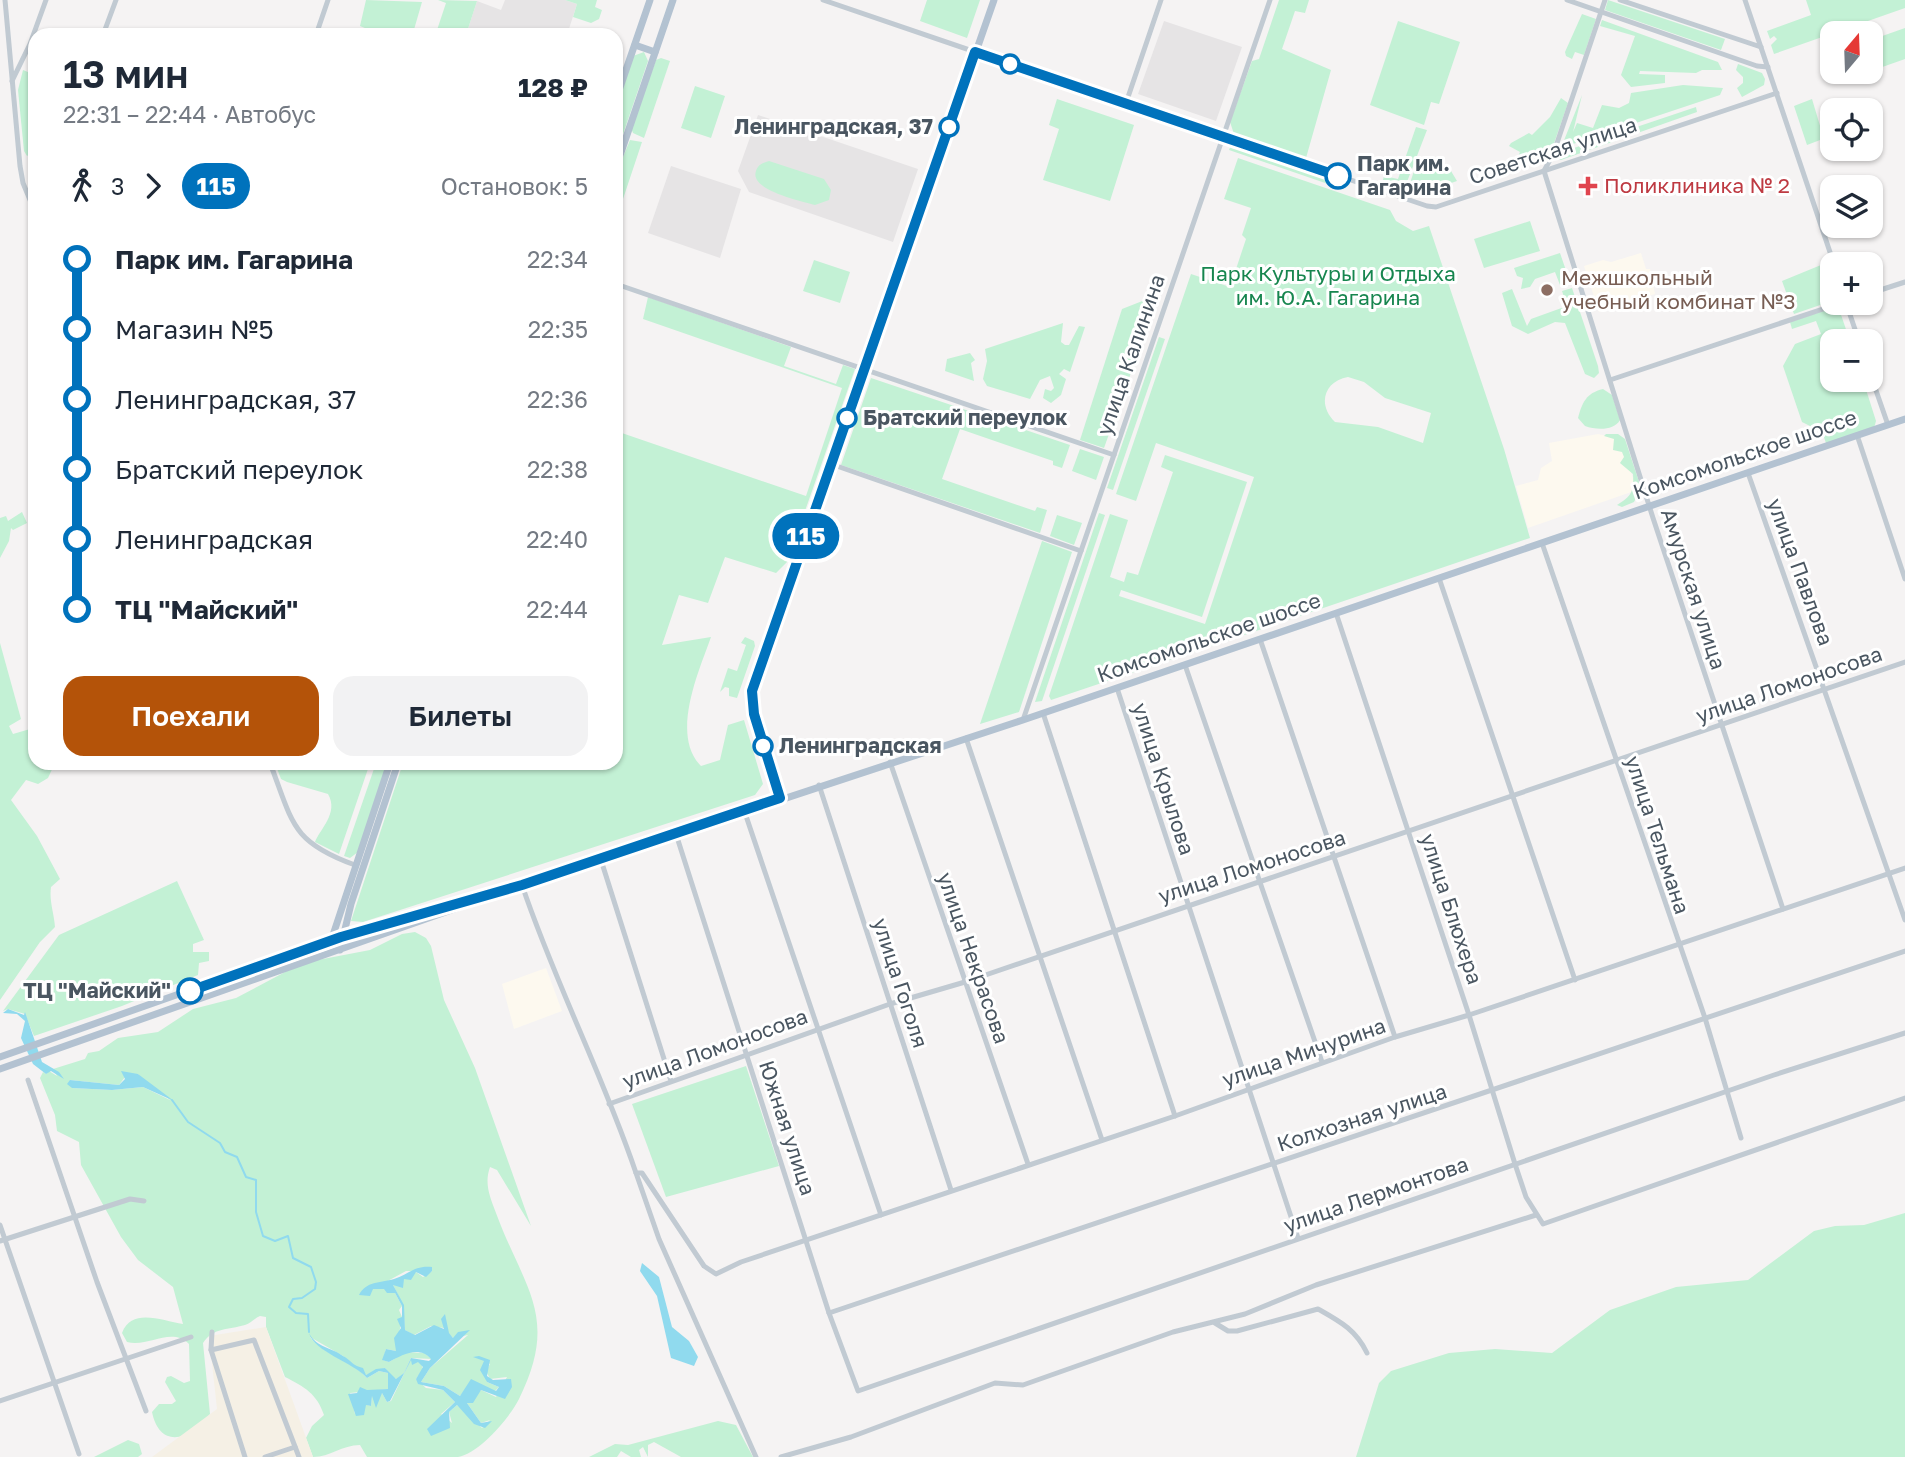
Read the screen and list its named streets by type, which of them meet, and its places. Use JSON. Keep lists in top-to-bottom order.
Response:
{
  "streets": {
    "main road": ["Комсомольское шоссе"],
    "street": [
      "Советская улица",
      "улица Калинина",
      "улица Павлова",
      "Амурская улица",
      "улица Ломоносова",
      "улица Крылова",
      "улица Тельмана",
      "улица Блюхера",
      "улица Некрасова",
      "улица Гоголя",
      "улица Мичурина",
      "Колхозная улица",
      "Южная улица",
      "улица Лермонтова"
    ]
  },
  "crossings": [
    ["Советская улица", "улица Калинина"],
    ["Советская улица", "Амурская улица"],
    ["улица Калинина", "Комсомольское шоссе"],
    ["Комсомольское шоссе", "улица Павлова"],
    ["Комсомольское шоссе", "Амурская улица"],
    ["Комсомольское шоссе", "улица Крылова"],
    ["Комсомольское шоссе", "улица Тельмана"],
    ["Комсомольское шоссе", "улица Блюхера"],
    ["Комсомольское шоссе", "улица Некрасова"],
    ["Комсомольское шоссе", "улица Гоголя"],
    ["Комсомольское шоссе", "Южная улица"],
    ["улица Павлова", "улица Ломоносова"],
    ["улица Павлова", "улица Мичурина"],
    ["Амурская улица", "улица Ломоносова"],
    ["Амурская улица", "улица Мичурина"],
    ["улица Ломоносова", "улица Крылова"],
    ["улица Ломоносова", "улица Тельмана"],
    ["улица Ломоносова", "улица Блюхера"],
    ["улица Ломоносова", "улица Некрасова"],
    ["улица Ломоносова", "улица Гоголя"],
    ["улица Ломоносова", "Южная улица"],
    ["улица Крылова", "улица Мичурина"],
    ["улица Крылова", "Колхозная улица"],
    ["улица Крылова", "улица Лермонтова"],
    ["улица Тельмана", "улица Мичурина"],
    ["улица Тельмана", "Колхозная улица"],
    ["улица Тельмана", "улица Лермонтова"],
    ["улица Блюхера", "улица Мичурина"],
    ["улица Блюхера", "Колхозная улица"],
    ["улица Блюхера", "улица Лермонтова"],
    ["улица Некрасова", "улица Мичурина"],
    ["улица Гоголя", "улица Мичурина"],
    ["улица Мичурина", "Южная улица"],
    ["Колхозная улица", "Южная улица"],
    ["Южная улица", "улица Лермонтова"]
  ],
  "parks": ["Парк Культуры и Отдыха им. Ю.А. Гагарина"],
  "places": {
    "other": [
      "Ленинградская, 37",
      "Парк им. Гагарина",
      "Межшкольный учебный комбинат №3",
      "Братский переулок",
      "Ленинградская",
      "ТЦ \"Майский\""
    ],
    "health": ["Поликлиника № 2"]
  },
  "lines": ["bus line 115"],
  "north": "top",
  "page": {
    "on_map": "115",
    "map_buttons": ["+", "−"],
    "heading": ["13 мин", "22:31 – 22:44 · Автобус", "128 ₽"],
    "legs": ["3", "115", "Остановок: 5"],
    "list": [
      {
        "name": "Парк им. Гагарина",
        "value": "22:34"
      },
      {
        "name": "Магазин №5",
        "value": "22:35"
      },
      {
        "name": "Ленинградская, 37",
        "value": "22:36"
      },
      {
        "name": "Братский переулок",
        "value": "22:38"
      },
      {
        "name": "Ленинградская",
        "value": "22:40"
      },
      {
        "name": "ТЦ \"Майский\"",
        "value": "22:44"
      }
    ],
    "buttons": ["Поехали", "Билеты"]
  }
}
